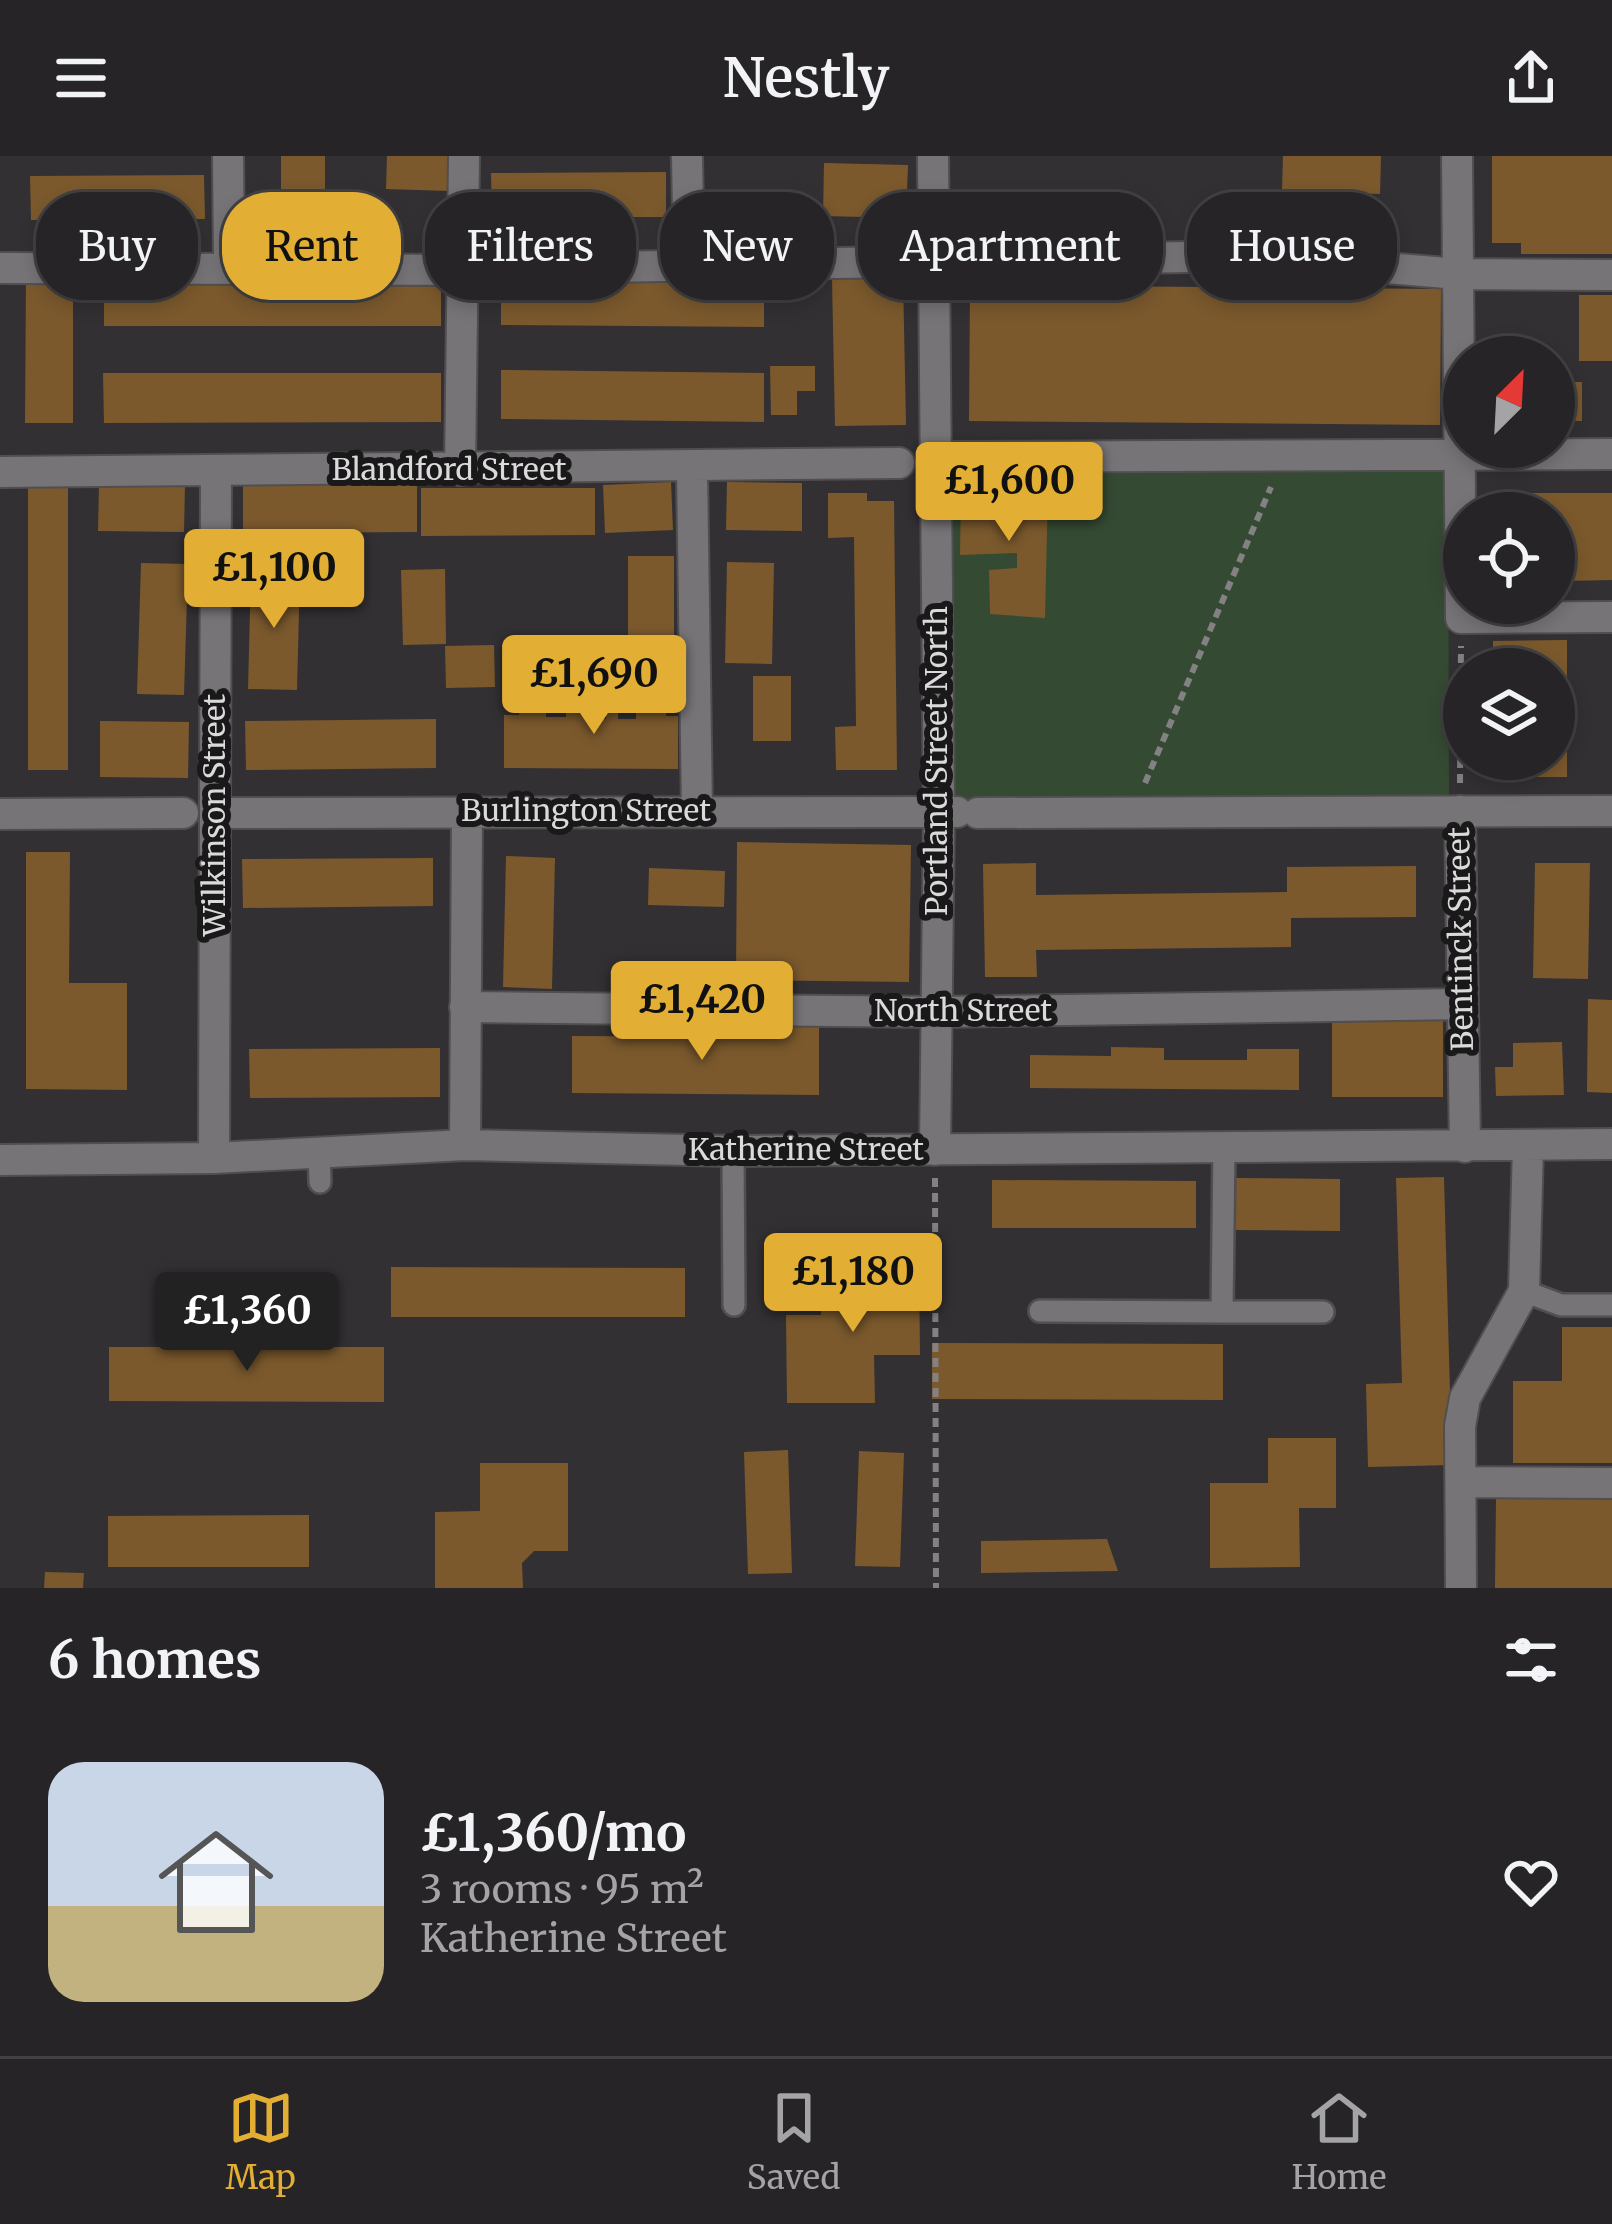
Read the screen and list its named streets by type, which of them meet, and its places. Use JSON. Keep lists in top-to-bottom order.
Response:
{
  "streets": {
    "street": [
      "Blandford Street",
      "Portland Street North",
      "Burlington Street",
      "Wilkinson Street",
      "Bentinck Street",
      "North Street",
      "Katherine Street"
    ]
  },
  "crossings": [
    ["Blandford Street", "Wilkinson Street"],
    ["Portland Street North", "Burlington Street"],
    ["Portland Street North", "North Street"],
    ["Portland Street North", "Katherine Street"],
    ["Burlington Street", "Wilkinson Street"],
    ["Burlington Street", "Bentinck Street"],
    ["Wilkinson Street", "Katherine Street"],
    ["Bentinck Street", "North Street"],
    ["Bentinck Street", "Katherine Street"]
  ],
  "north": "top right",
  "page": {
    "header": "Nestly",
    "chip": [
      "Buy",
      "Rent",
      "Filters",
      "New",
      "Apartment",
      "House"
    ],
    "price": [
      "£1,600",
      "£1,100",
      "£1,690",
      "£1,420",
      "£1,180",
      "£1,360"
    ],
    "heading": "6 homes",
    "list": [
      {
        "name": "£1,360/mo",
        "note": "3 rooms · 95 m² · Katherine Street"
      }
    ],
    "tabs": ["Map", "Saved", "Home"]
  }
}
